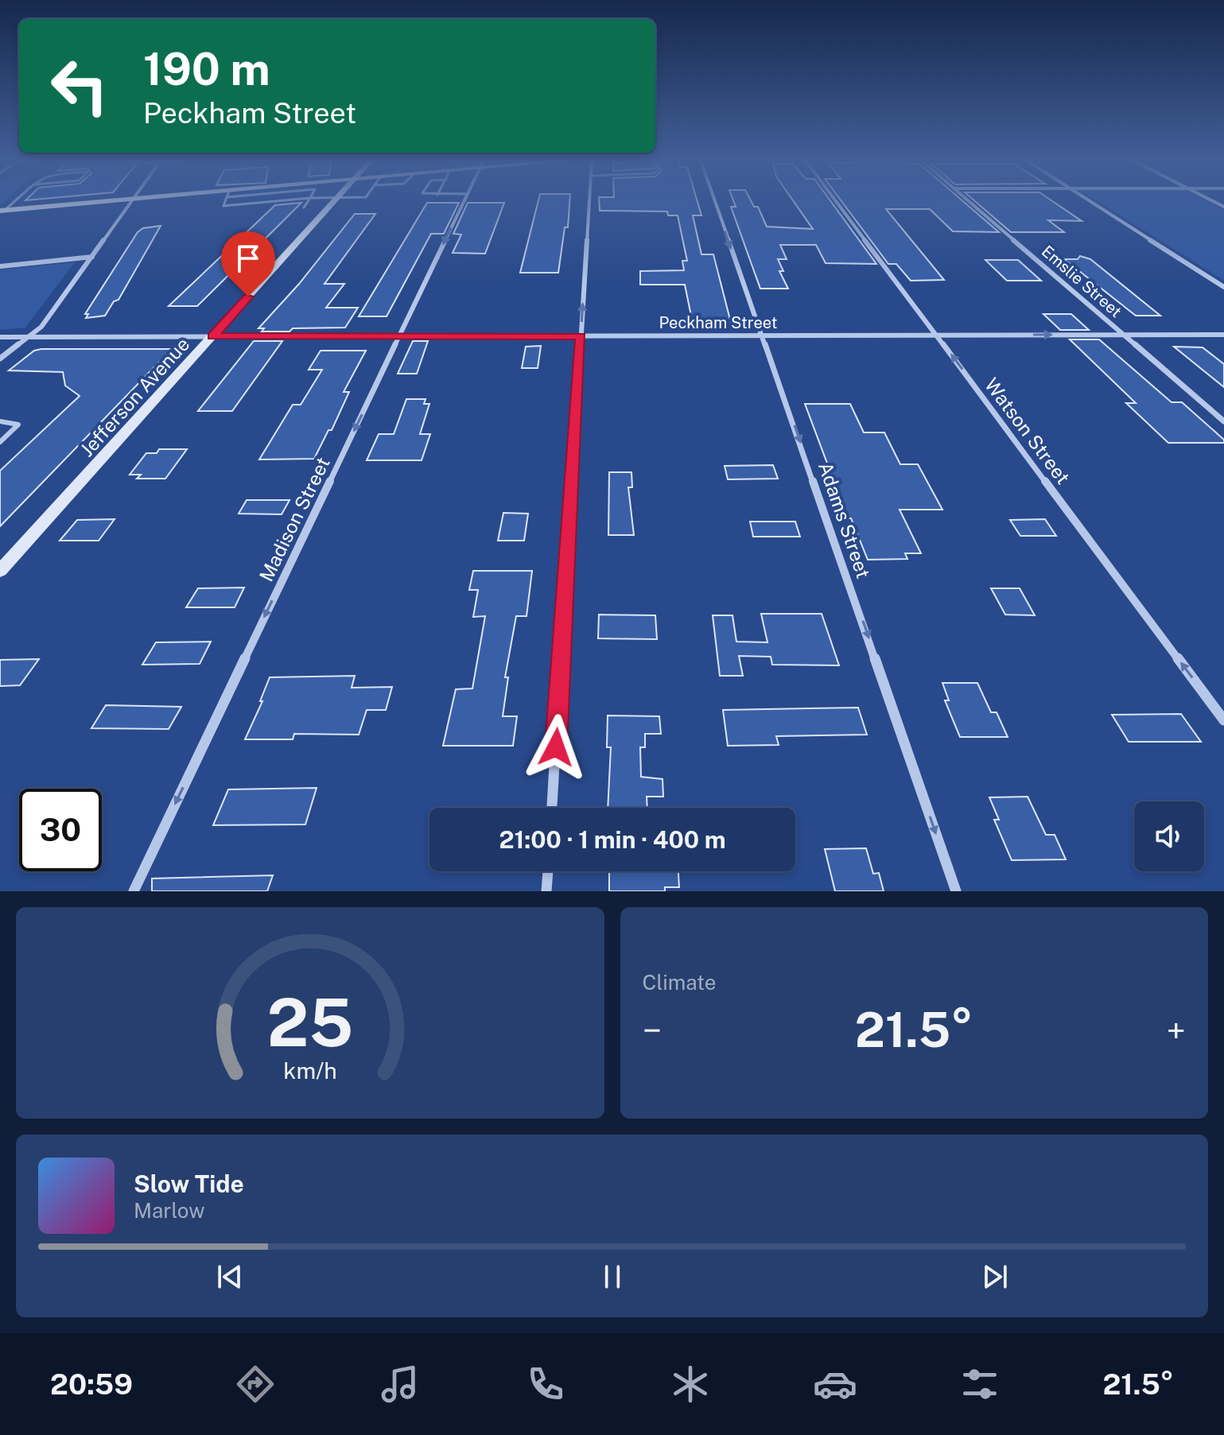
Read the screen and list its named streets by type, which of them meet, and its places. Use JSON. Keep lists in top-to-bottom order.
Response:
{
  "streets": {
    "street": [
      "Emslie Street",
      "Peckham Street",
      "Jefferson Avenue",
      "Watson Street",
      "Madison Street",
      "Adams Street"
    ]
  },
  "crossings": [
    ["Emslie Street", "Peckham Street"],
    ["Peckham Street", "Jefferson Avenue"],
    ["Peckham Street", "Watson Street"],
    ["Peckham Street", "Madison Street"],
    ["Peckham Street", "Adams Street"]
  ],
  "one_way": ["Watson Street", "Madison Street", "Adams Street"],
  "page": {
    "turn": ["190 m", "Peckham Street"],
    "limit": "30",
    "trip": "21:00 · 1 min · 400 m",
    "tile": "Climate",
    "heat": ["−", "21.5°", "+"],
    "song": ["Slow Tide", "Marlow"],
    "tabs": ["20:59", "21.5°"],
    "gauge": ["25", "km/h"]
  }
}
